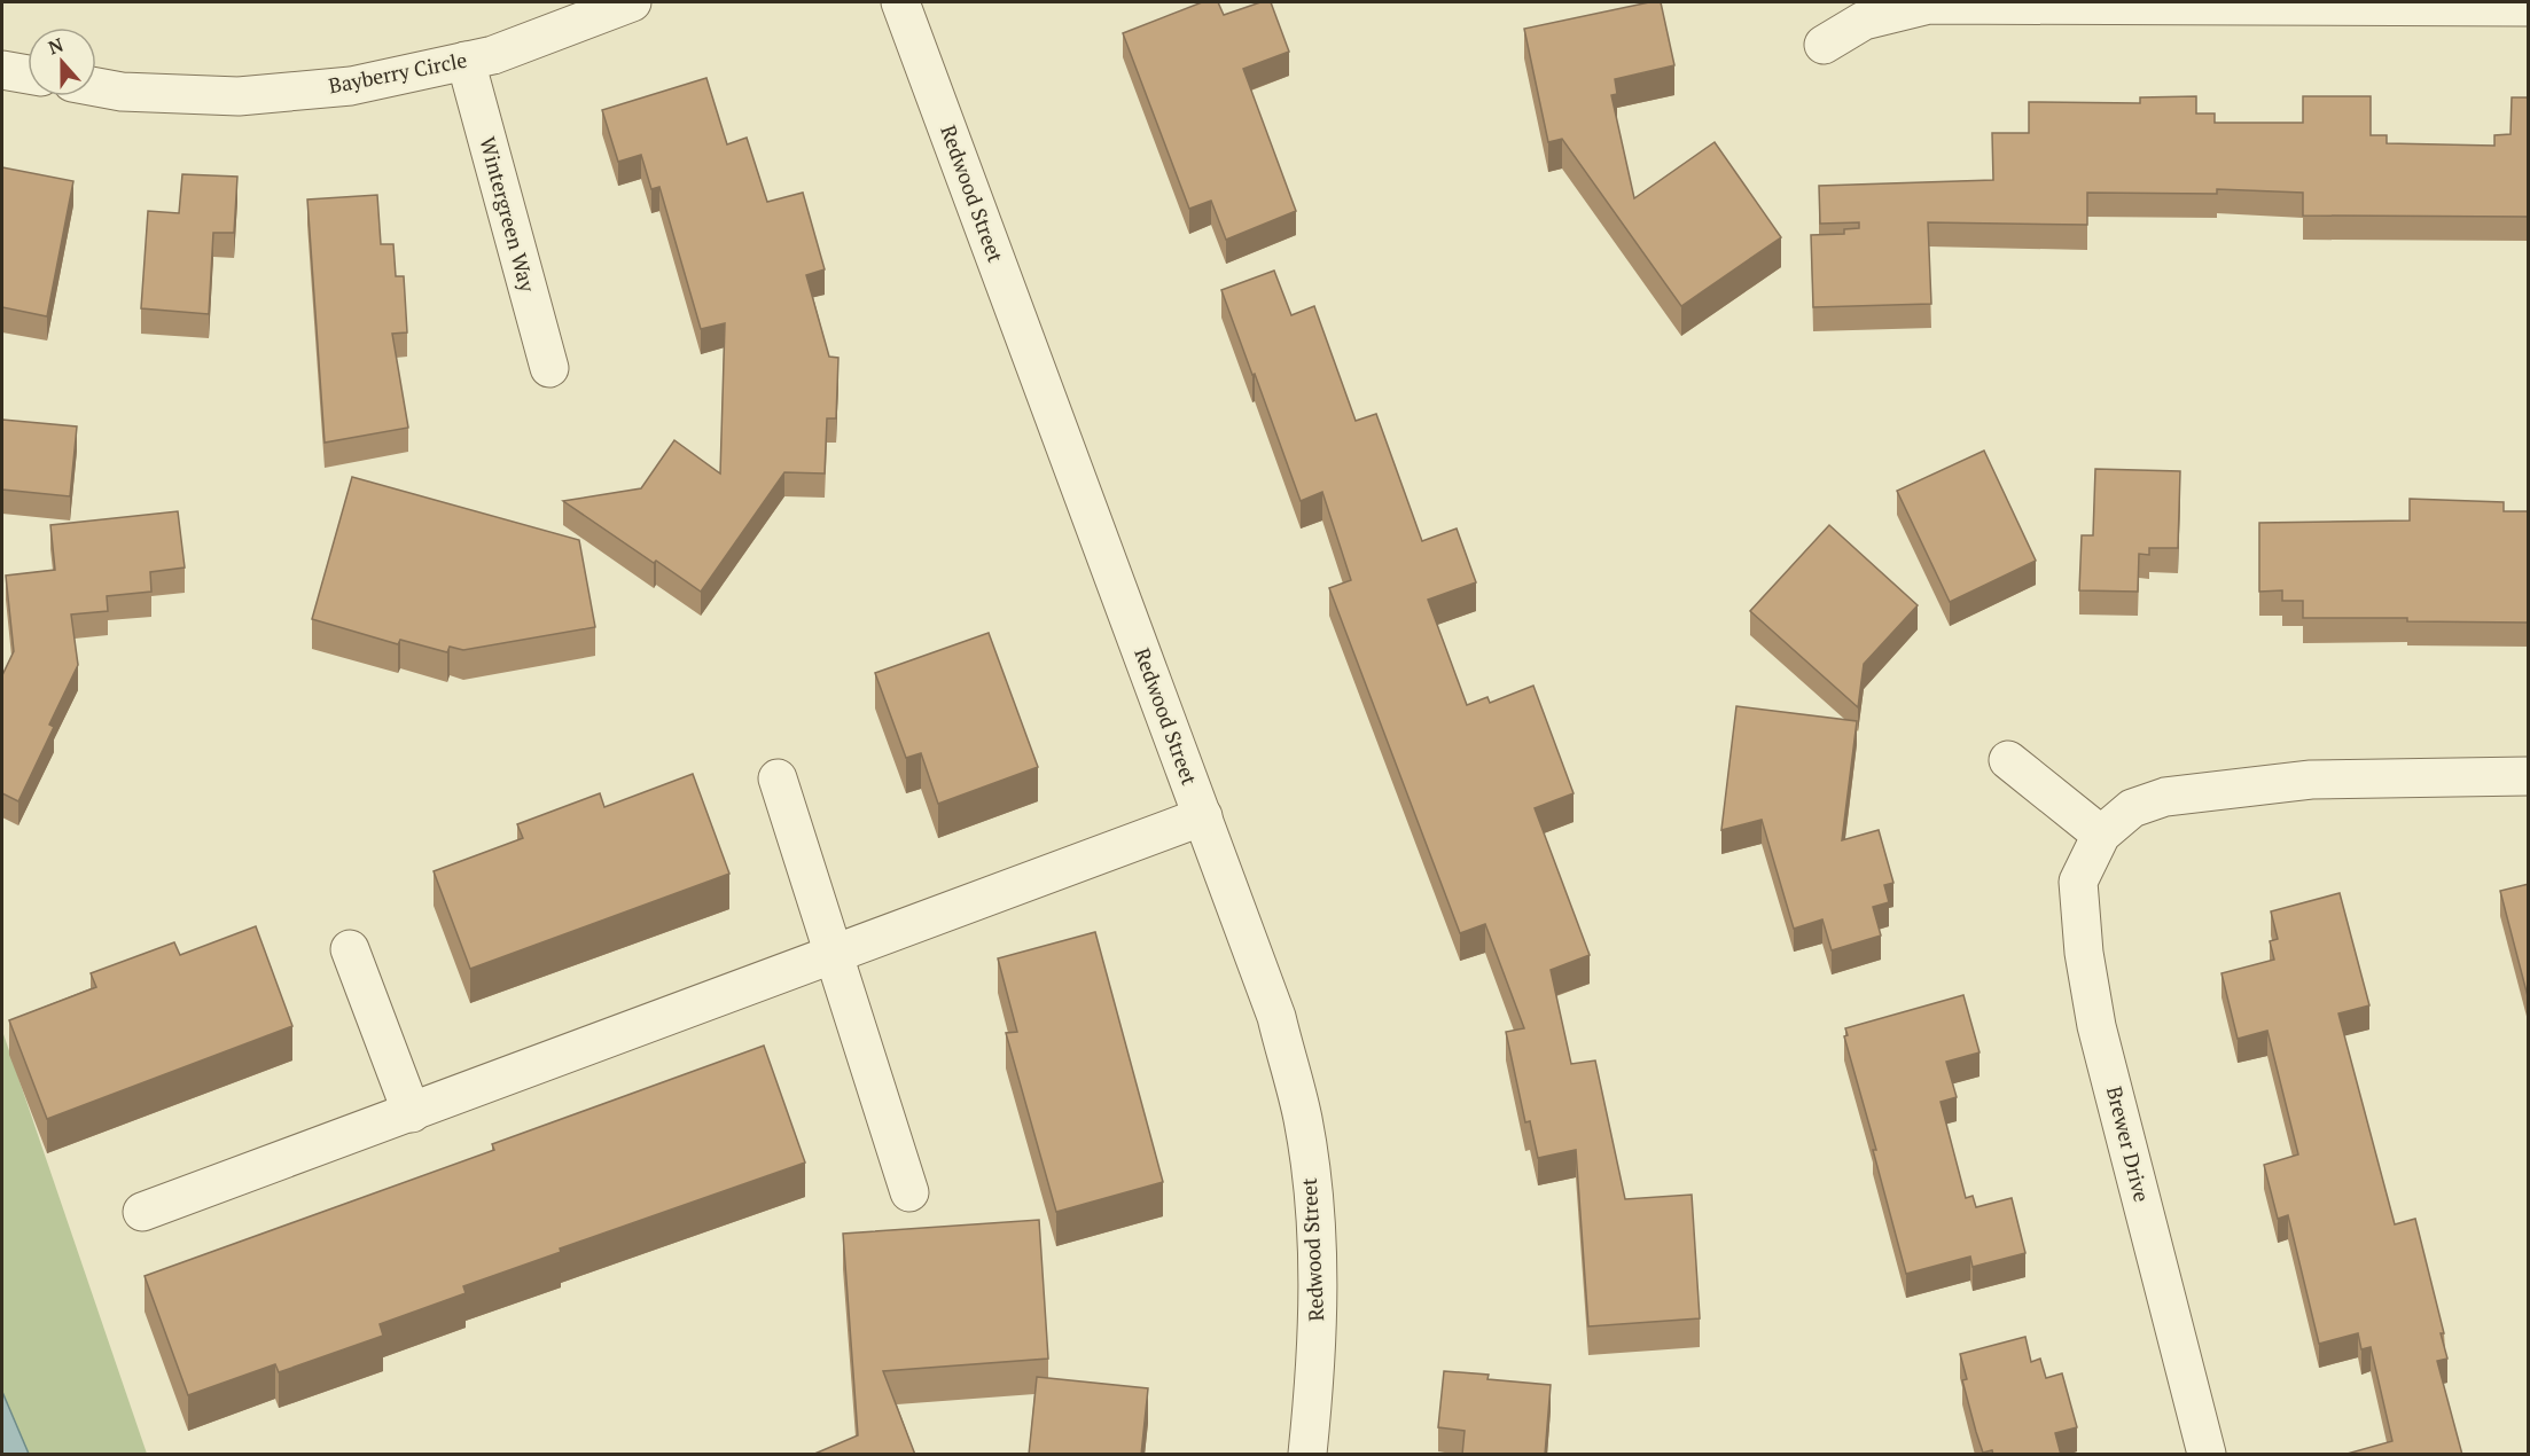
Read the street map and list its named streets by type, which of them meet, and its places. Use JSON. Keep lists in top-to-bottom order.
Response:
{
  "streets": {
    "street": [
      "Bayberry Circle",
      "Redwood Street",
      "Wintergreen Way",
      "Brewer Drive"
    ]
  },
  "crossings": [
    ["Bayberry Circle", "Wintergreen Way"]
  ],
  "north": "top"
}
